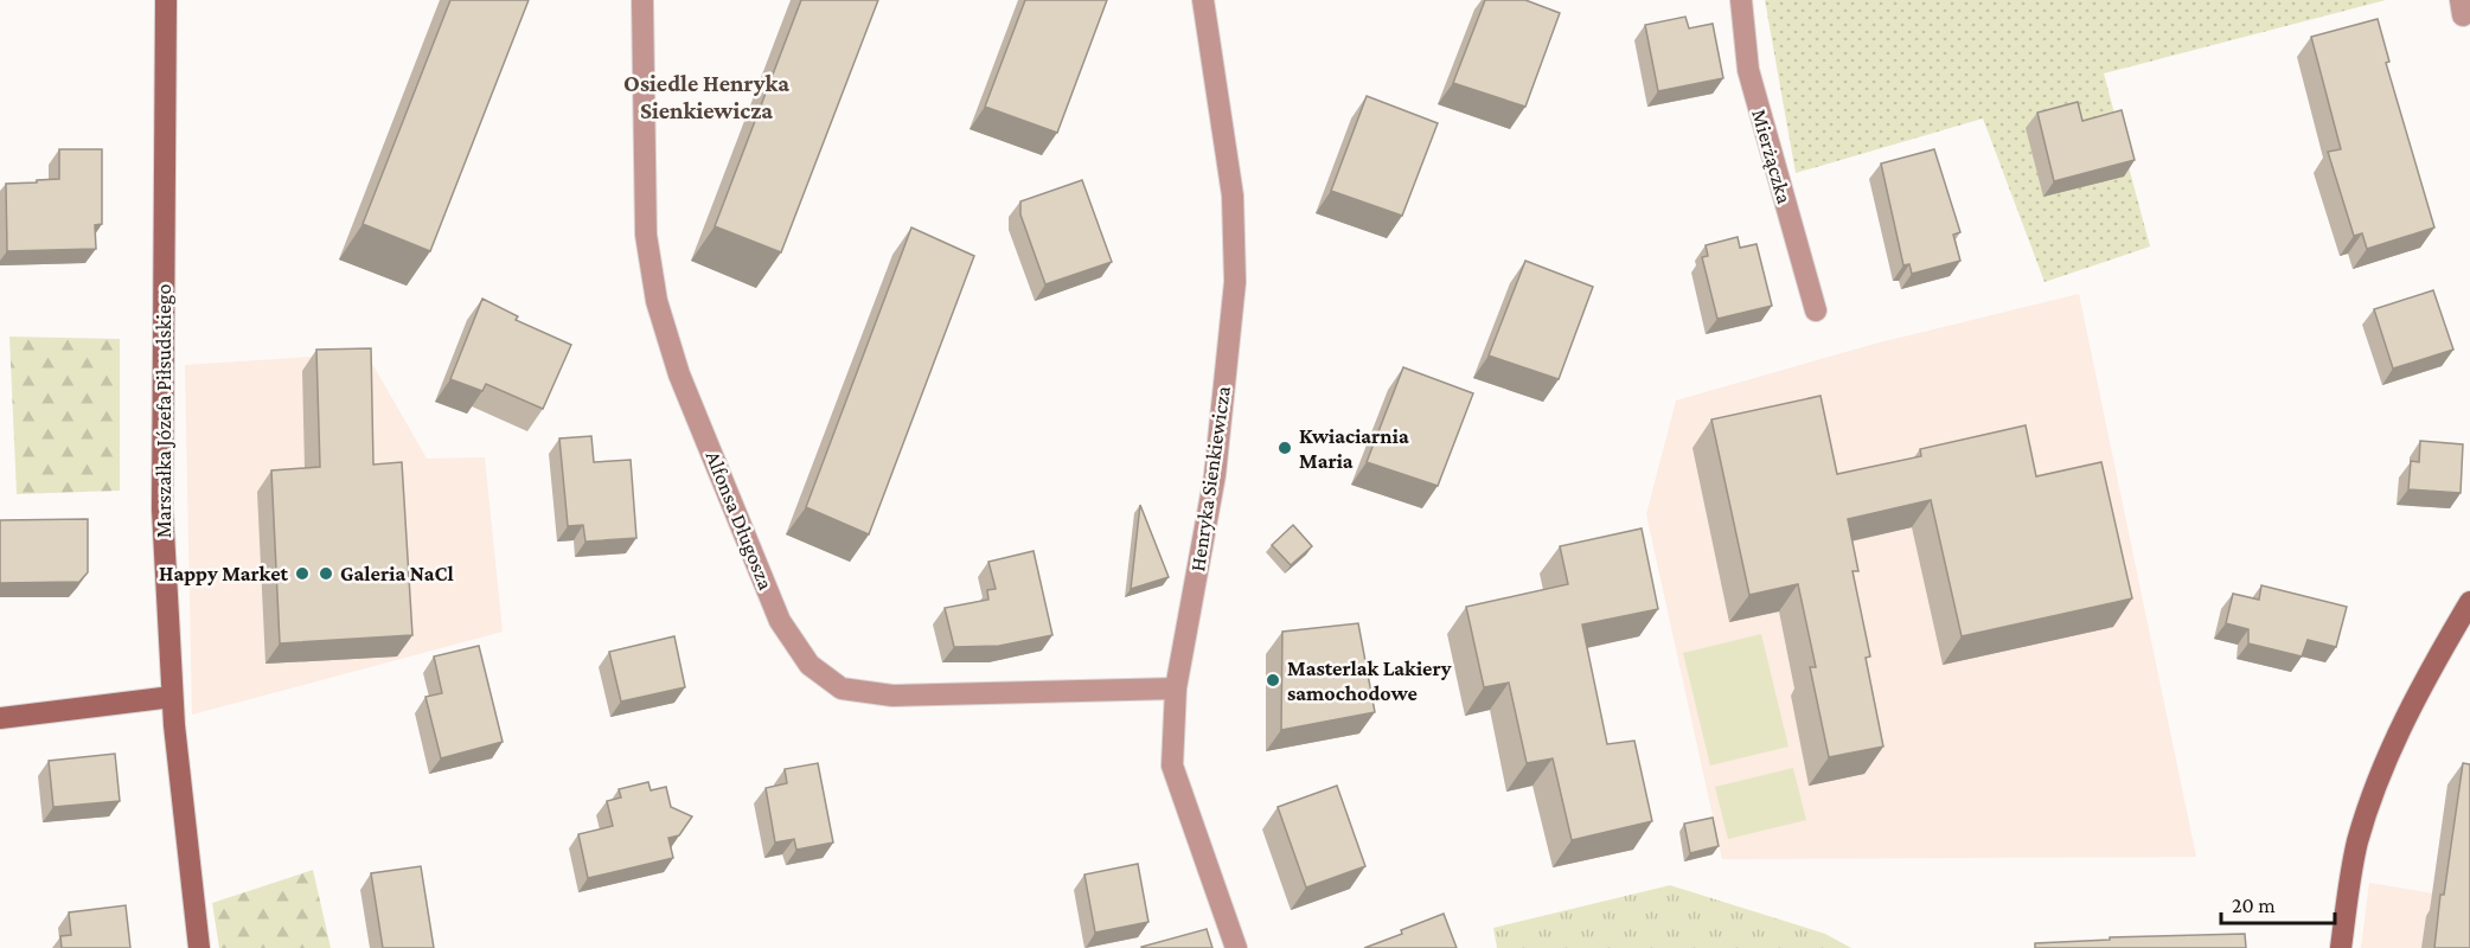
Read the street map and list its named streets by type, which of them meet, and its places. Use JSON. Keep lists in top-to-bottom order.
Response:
{
  "streets": {
    "main road": ["Marszałka Józefa Piłsudskiego"],
    "street": ["Mierżączka", "Henryka Sienkiewicza", "Alfonsa Długosza"]
  },
  "crossings": [
    ["Henryka Sienkiewicza", "Alfonsa Długosza"]
  ],
  "districts": ["Osiedle Henryka Sienkiewicza"],
  "places": [
    "Kwiaciarnia Maria",
    "Happy Market",
    "Galeria NaCl",
    "Masterlak Lakiery samochodowe"
  ],
  "scale_bar": "20 m"
}
